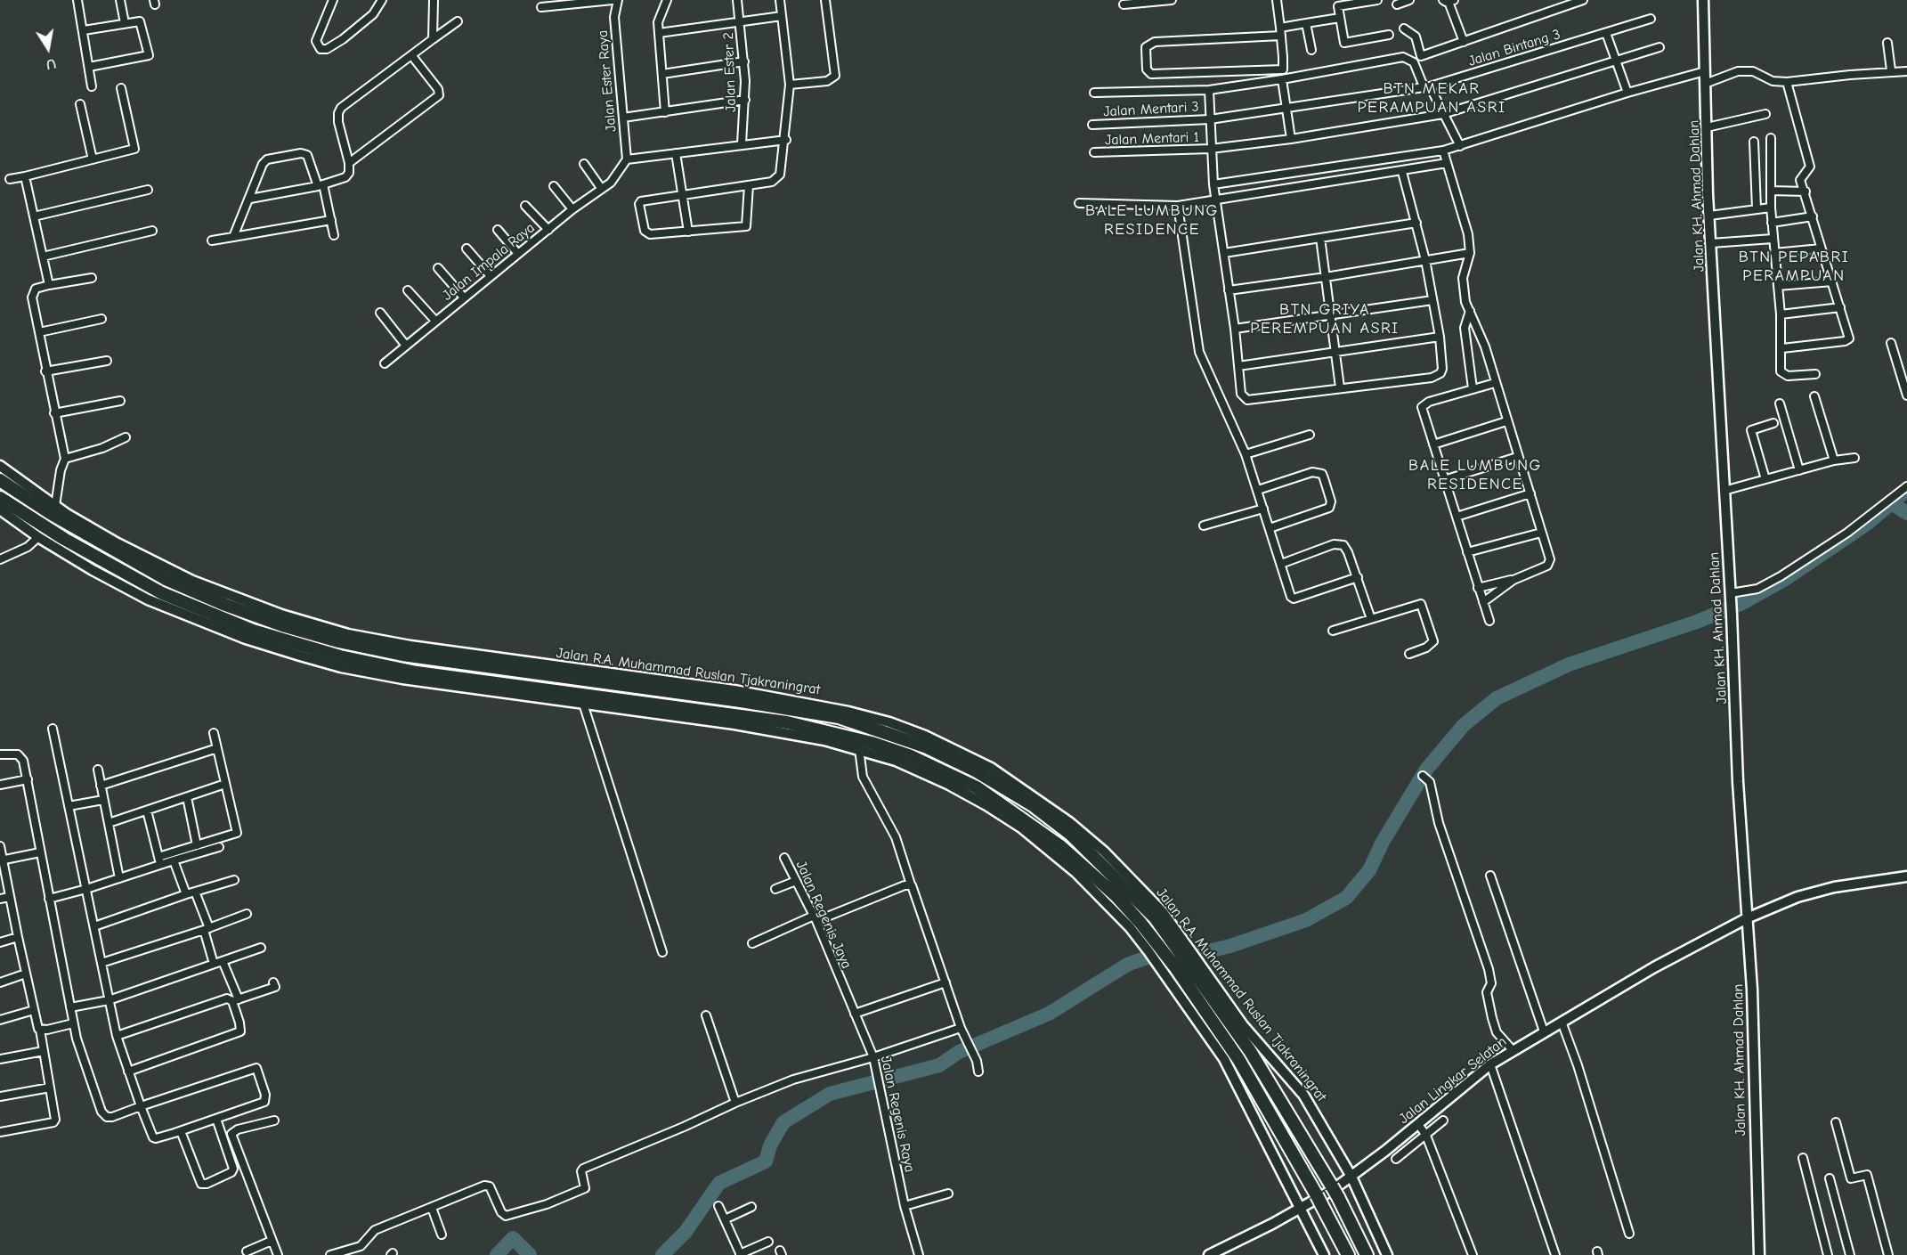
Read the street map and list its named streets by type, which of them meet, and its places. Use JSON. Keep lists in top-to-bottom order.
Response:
{
  "streets": {
    "highway": ["Jalan R.A. Muhammad Ruslan Tjakraningrat"],
    "street": [
      "Jalan Bintang 3",
      "Jalan Ester 2",
      "Jalan Ester Raya",
      "Jalan Mentari 3",
      "Jalan Mentari 1",
      "Jalan KH. Ahmad Dahlan",
      "Jalan Impala Raya",
      "Jalan Regenis Jaya",
      "Jalan Lingkar Selatan",
      "Jalan Regenis Raya"
    ]
  },
  "crossings": [
    ["Jalan Bintang 3", "Jalan Mentari 3"],
    ["Jalan Ester Raya", "Jalan Impala Raya"],
    ["Jalan KH. Ahmad Dahlan", "Jalan Lingkar Selatan"],
    ["Jalan R.A. Muhammad Ruslan Tjakraningrat", "Jalan Lingkar Selatan"],
    ["Jalan Regenis Jaya", "Jalan Regenis Raya"]
  ],
  "districts": [
    "BTN MEKAR PERAMPUAN ASRI",
    "BALE LUMBUNG RESIDENCE",
    "BTN PEPABRI PERAMPUAN",
    "BTN GRIYA PEREMPUAN ASRI",
    "BALE LUMBUNG RESIDENCE"
  ],
  "north": "bottom"
}
